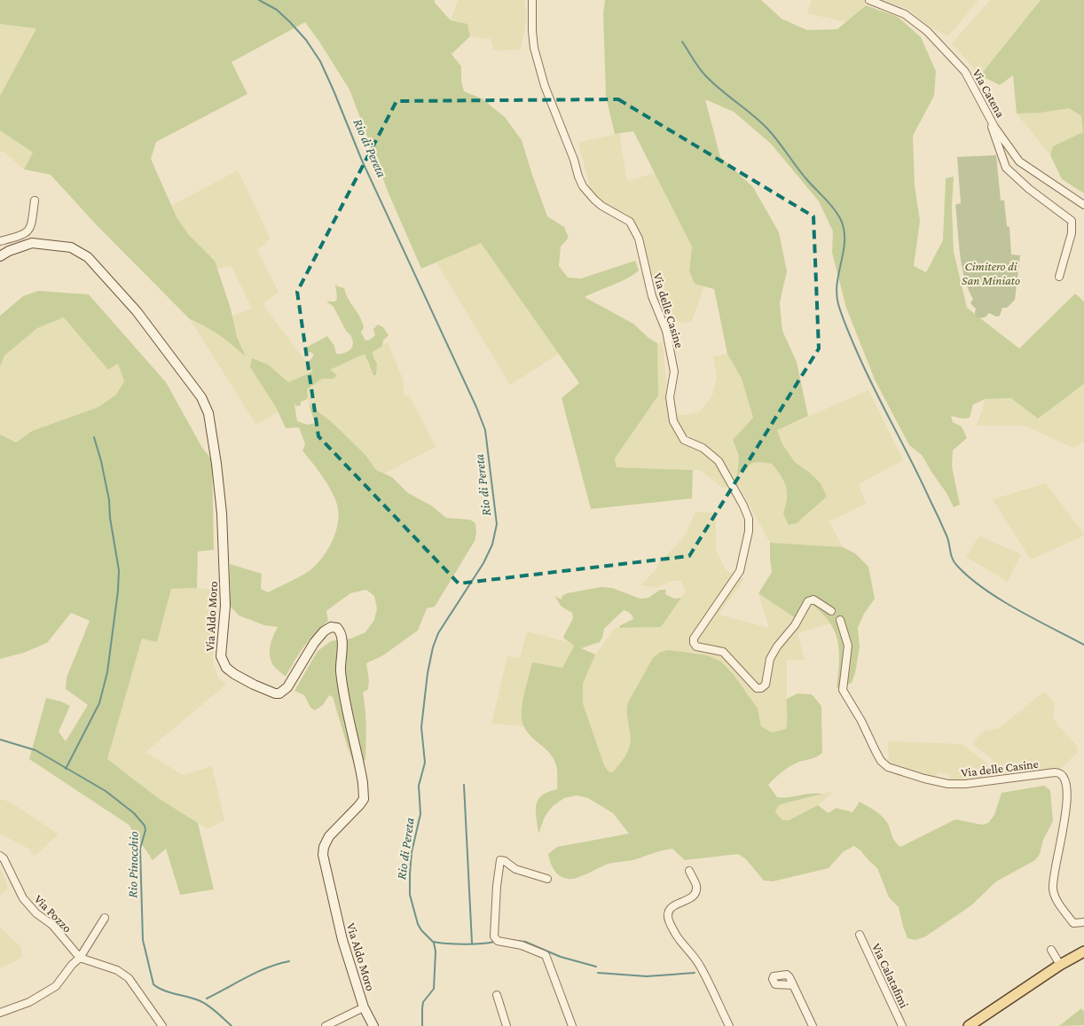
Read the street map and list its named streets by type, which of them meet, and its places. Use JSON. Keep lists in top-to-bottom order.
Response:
{
  "streets": {
    "main road": ["Via Aldo Moro"],
    "street": [
      "Via Catena",
      "Via delle Casine",
      "Via Pozzo",
      "Via Calatafimi"
    ]
  },
  "water": ["Rio di Pereta", "Rio Pinocchio"],
  "parks": ["Cimitero di San Miniato"]
}
